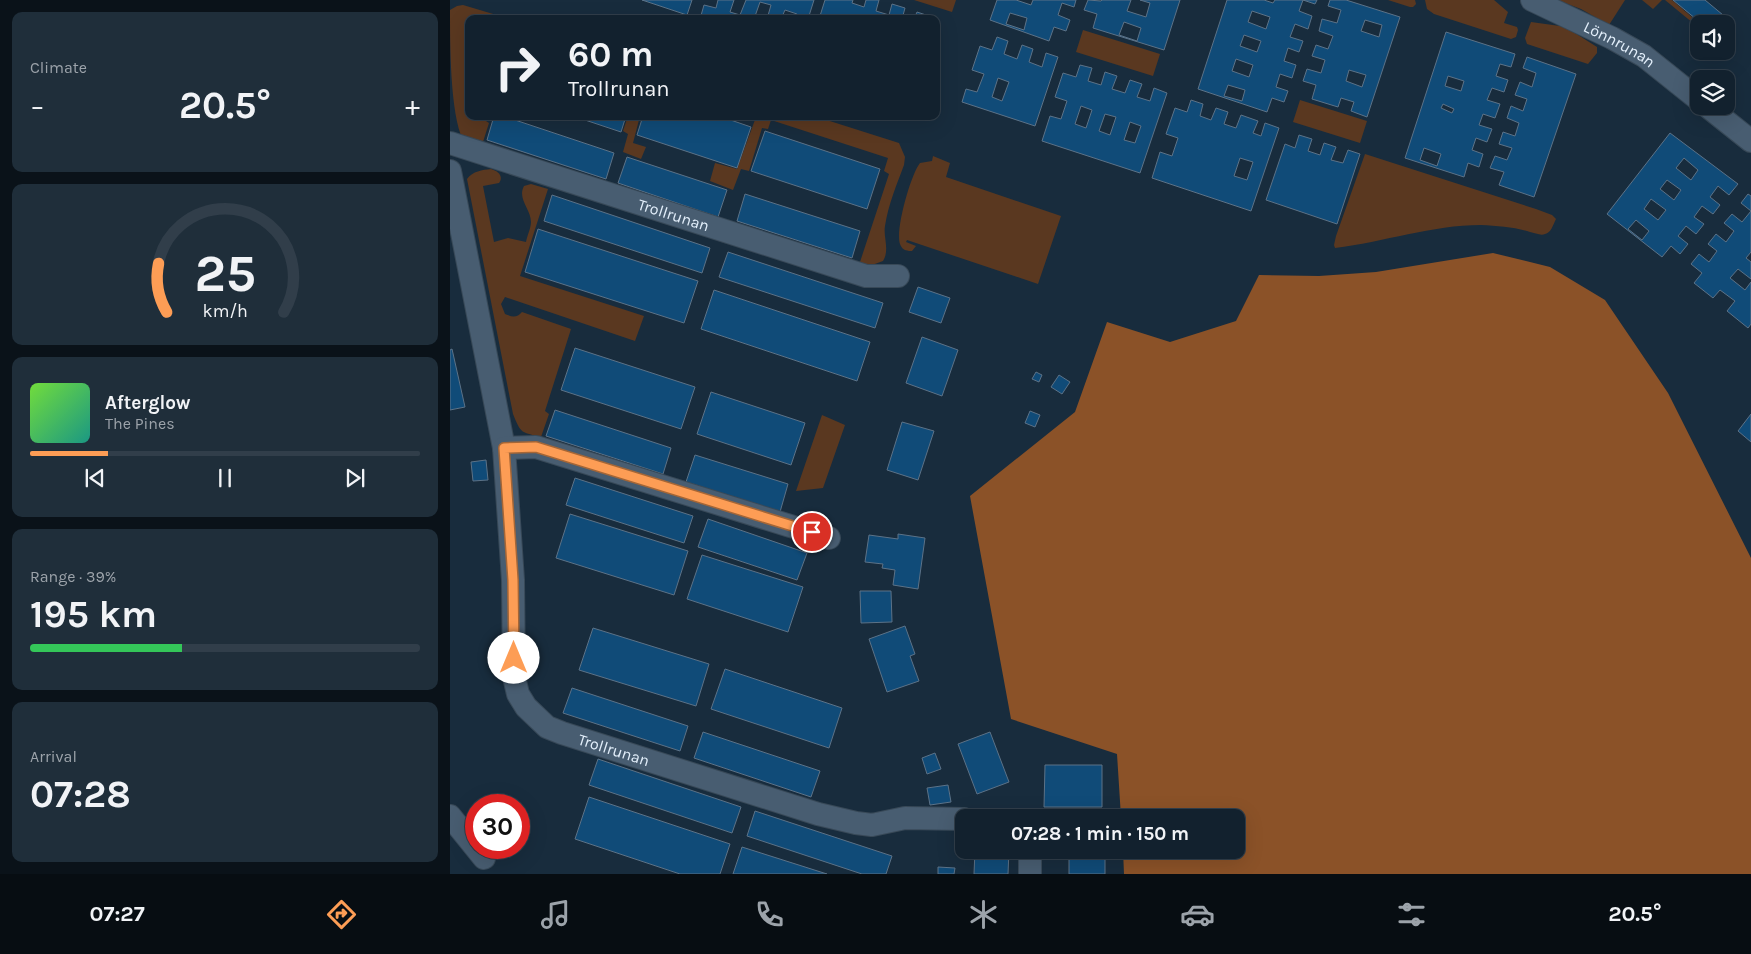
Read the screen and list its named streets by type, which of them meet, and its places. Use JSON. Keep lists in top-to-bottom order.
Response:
{
  "streets": {
    "street": ["Lönnrunan", "Trollrunan"]
  },
  "page": {
    "tile": [
      "Climate",
      ["Range · 39%", "195 km"],
      ["Arrival", "07:28"]
    ],
    "turn": ["60 m", "Trollrunan"],
    "heat": ["−", "20.5°", "+"],
    "song": ["Afterglow", "The Pines"],
    "limit": "30",
    "trip": "07:28 · 1 min · 150 m",
    "tabs": ["07:27", "20.5°"],
    "gauge": ["25", "km/h"]
  }
}
